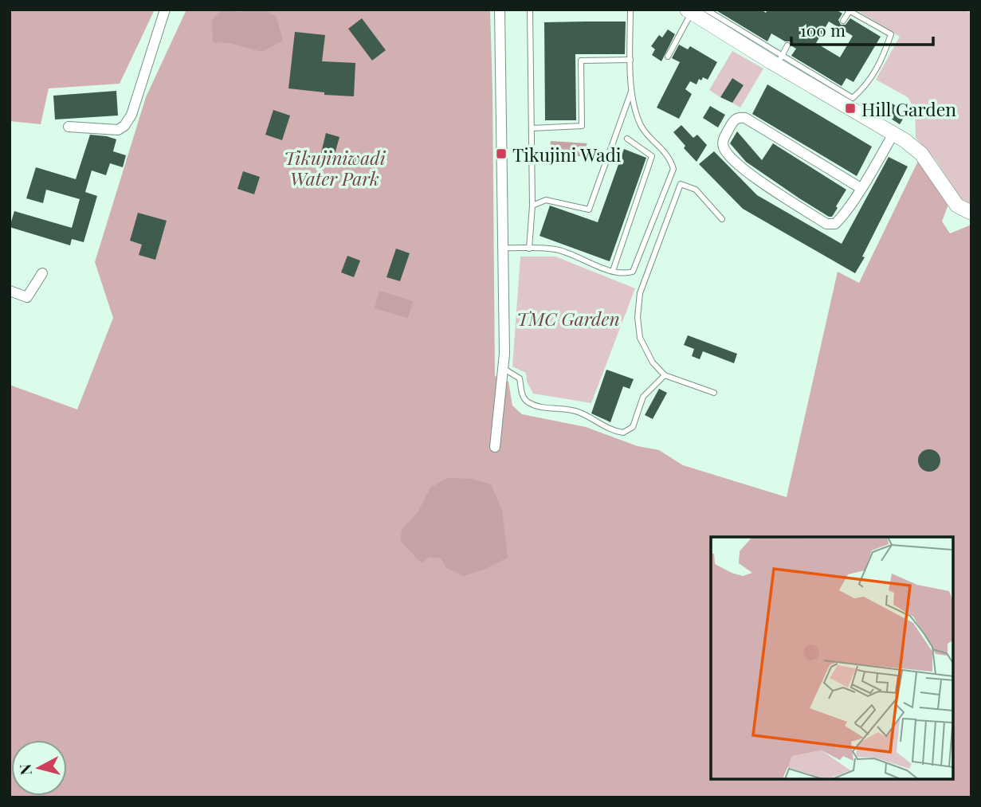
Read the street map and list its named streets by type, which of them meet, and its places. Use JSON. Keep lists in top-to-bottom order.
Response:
{
  "parks": ["Tikujiniwadi Water Park", "TMC Garden"],
  "places": {
    "transit": ["Hill Garden", "Tikujini Wadi"]
  },
  "scale_bar": "100 m",
  "north": "left"
}
